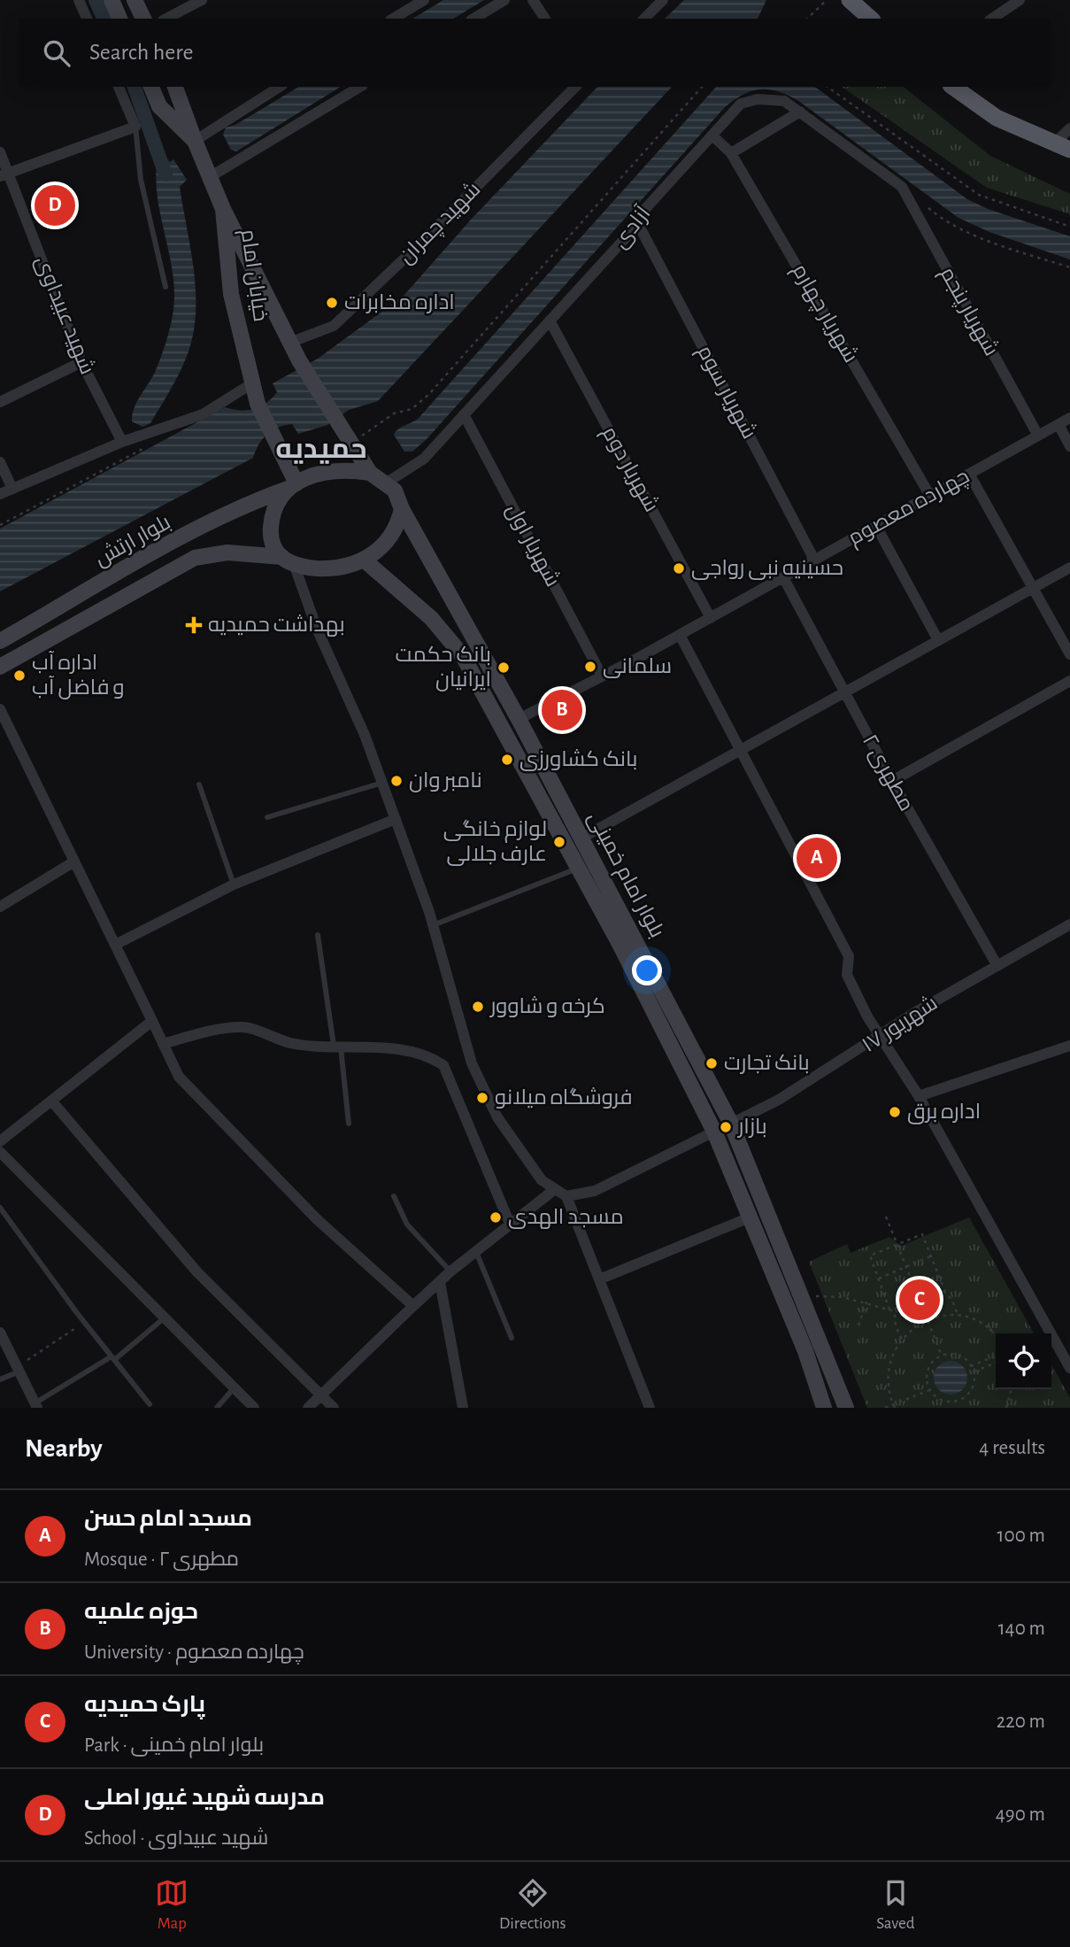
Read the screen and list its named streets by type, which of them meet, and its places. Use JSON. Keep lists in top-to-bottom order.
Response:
{
  "streets": {
    "main road": ["خیابان امام", "بلوار ارتش", "بلوار امام خمینی"],
    "street": [
      "شهید چمران",
      "آزادی",
      "شهریار پنجم",
      "شهریار چهارم",
      "شهید عبیداوی",
      "شهریار سوم",
      "شهریار دوم",
      "چهارده معصوم",
      "شهریار اول",
      "مطهری ۲",
      "۱۷ شهریور"
    ]
  },
  "crossings": [
    ["شهید چمران", "خیابان امام"],
    ["آزادی", "خیابان امام"],
    ["آزادی", "شهریار پنجم"],
    ["آزادی", "شهریار چهارم"],
    ["آزادی", "شهریار سوم"],
    ["آزادی", "شهریار دوم"],
    ["آزادی", "بلوار ارتش"],
    ["آزادی", "شهریار اول"],
    ["آزادی", "بلوار امام خمینی"],
    ["خیابان امام", "بلوار ارتش"],
    ["خیابان امام", "بلوار امام خمینی"],
    ["شهریار پنجم", "چهارده معصوم"],
    ["شهریار چهارم", "چهارده معصوم"],
    ["شهریار سوم", "چهارده معصوم"],
    ["شهریار دوم", "چهارده معصوم"],
    ["چهارده معصوم", "شهریار اول"],
    ["چهارده معصوم", "مطهری ۲"],
    ["چهارده معصوم", "بلوار امام خمینی"],
    ["بلوار ارتش", "بلوار امام خمینی"],
    ["مطهری ۲", "۱۷ شهریور"],
    ["بلوار امام خمینی", "۱۷ شهریور"]
  ],
  "districts": ["حمیدیه"],
  "places": {
    "other": [
      "اداره مخابرات",
      "حسینیه نبی رواجی",
      "سلمانی",
      "بانک حکمت ایرانیان",
      "اداره آب و فاضل آب",
      "بانک کشاورزی",
      "نامبر وان",
      "لوازم خانگی عارف جلالی",
      "کرخه و شاوور",
      "بانک تجارت",
      "فروشگاه میلانو",
      "اداره برق",
      "بازار",
      "مسجد الهدی"
    ],
    "health": ["بهداشت حمیدیه"]
  },
  "page": {
    "search": "Search here",
    "pins": [
      "D",
      "B",
      "A",
      "C"
    ],
    "heading": ["Nearby", "4 results"],
    "list": [
      {
        "mark": "A",
        "name": "مسجد امام حسن",
        "note": "Mosque · مطهری ۲",
        "value": "100 m"
      },
      {
        "mark": "B",
        "name": "حوزه علمیه",
        "note": "University · چهارده معصوم",
        "value": "140 m"
      },
      {
        "mark": "C",
        "name": "پارک حمیدیه",
        "note": "Park · بلوار امام خمینی",
        "value": "220 m"
      },
      {
        "mark": "D",
        "name": "مدرسه شهید غیور اصلی",
        "note": "School · شهید عبیداوی",
        "value": "490 m"
      }
    ],
    "nav": ["Map", "Directions", "Saved"]
  }
}
